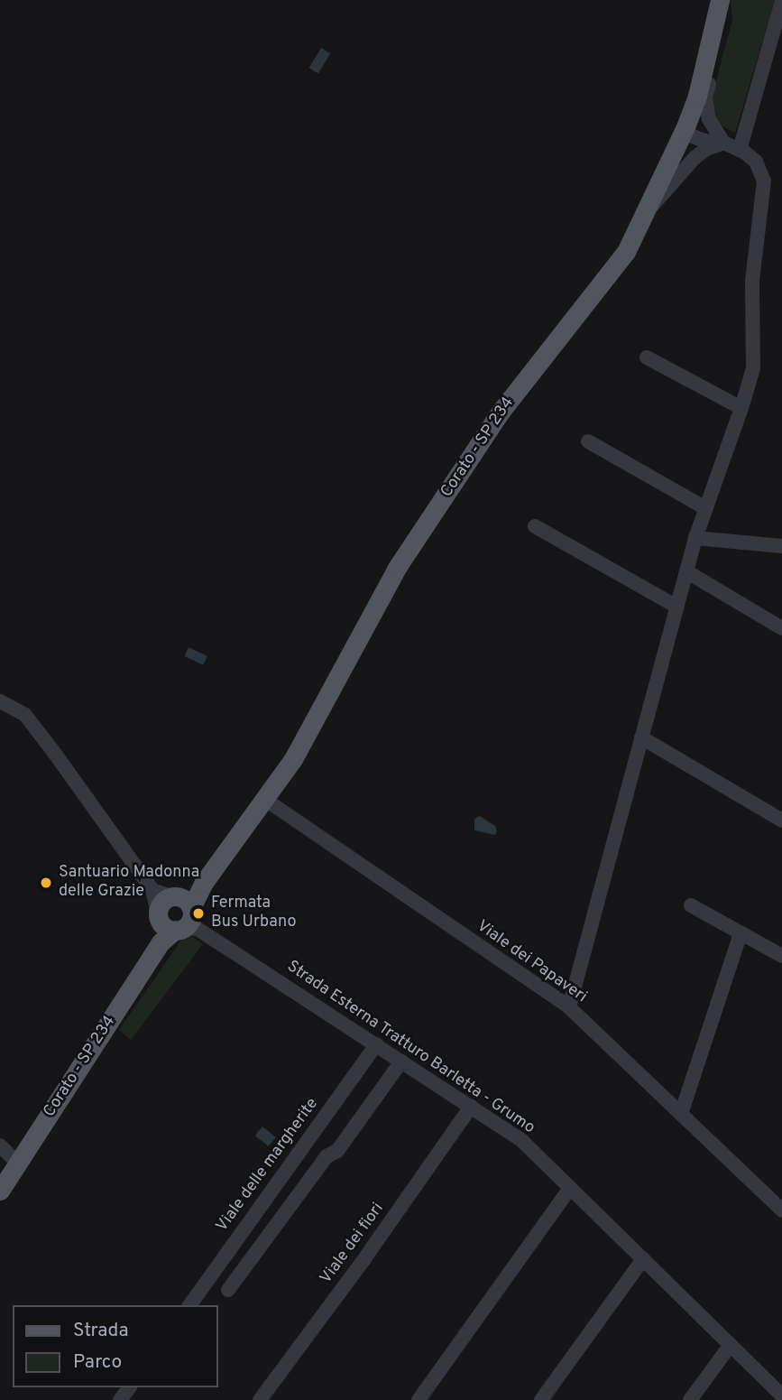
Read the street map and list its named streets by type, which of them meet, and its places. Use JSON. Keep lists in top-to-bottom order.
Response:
{
  "streets": {
    "main road": ["Corato - SP 234"],
    "street": [
      "Viale dei Papaveri",
      "Strada Esterna Tratturo Barletta - Grumo",
      "Viale delle margherite",
      "Viale dei fiori"
    ]
  },
  "crossings": [
    ["Corato - SP 234", "Viale dei Papaveri"],
    ["Corato - SP 234", "Strada Esterna Tratturo Barletta - Grumo"],
    ["Strada Esterna Tratturo Barletta - Grumo", "Viale delle margherite"],
    ["Strada Esterna Tratturo Barletta - Grumo", "Viale dei fiori"]
  ],
  "places": ["Santuario Madonna delle Grazie", "Fermata Bus Urbano"],
  "legend": ["Strada", "Parco"]
}
